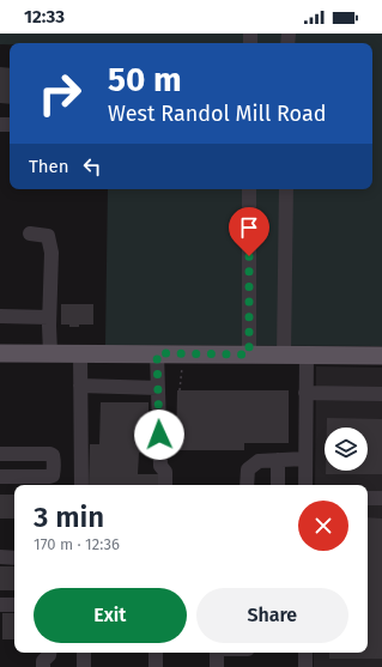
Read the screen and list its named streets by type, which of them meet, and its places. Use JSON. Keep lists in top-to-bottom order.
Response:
{
  "page": {
    "status": "12:33",
    "turn": ["50 m", "West Randol Mill Road"],
    "then": "Then",
    "heading": ["3 min", "170 m · 12:36"],
    "buttons": ["Exit", "Share"]
  }
}
